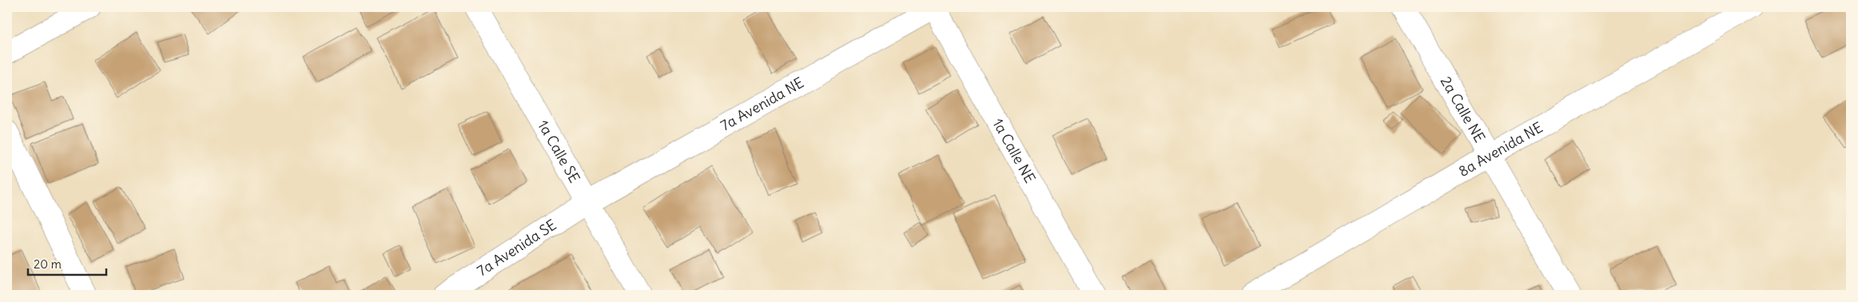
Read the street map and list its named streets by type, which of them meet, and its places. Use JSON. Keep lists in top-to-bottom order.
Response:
{
  "streets": {
    "street": [
      "7a Avenida NE",
      "2a Calle NE",
      "8a Avenida NE",
      "1a Calle SE",
      "1a Calle NE",
      "7a Avenida SE"
    ]
  },
  "crossings": [
    ["7a Avenida NE", "1a Calle SE"],
    ["7a Avenida NE", "1a Calle NE"],
    ["7a Avenida NE", "7a Avenida SE"],
    ["2a Calle NE", "8a Avenida NE"],
    ["1a Calle SE", "7a Avenida SE"]
  ],
  "scale_bar": "20 m"
}
